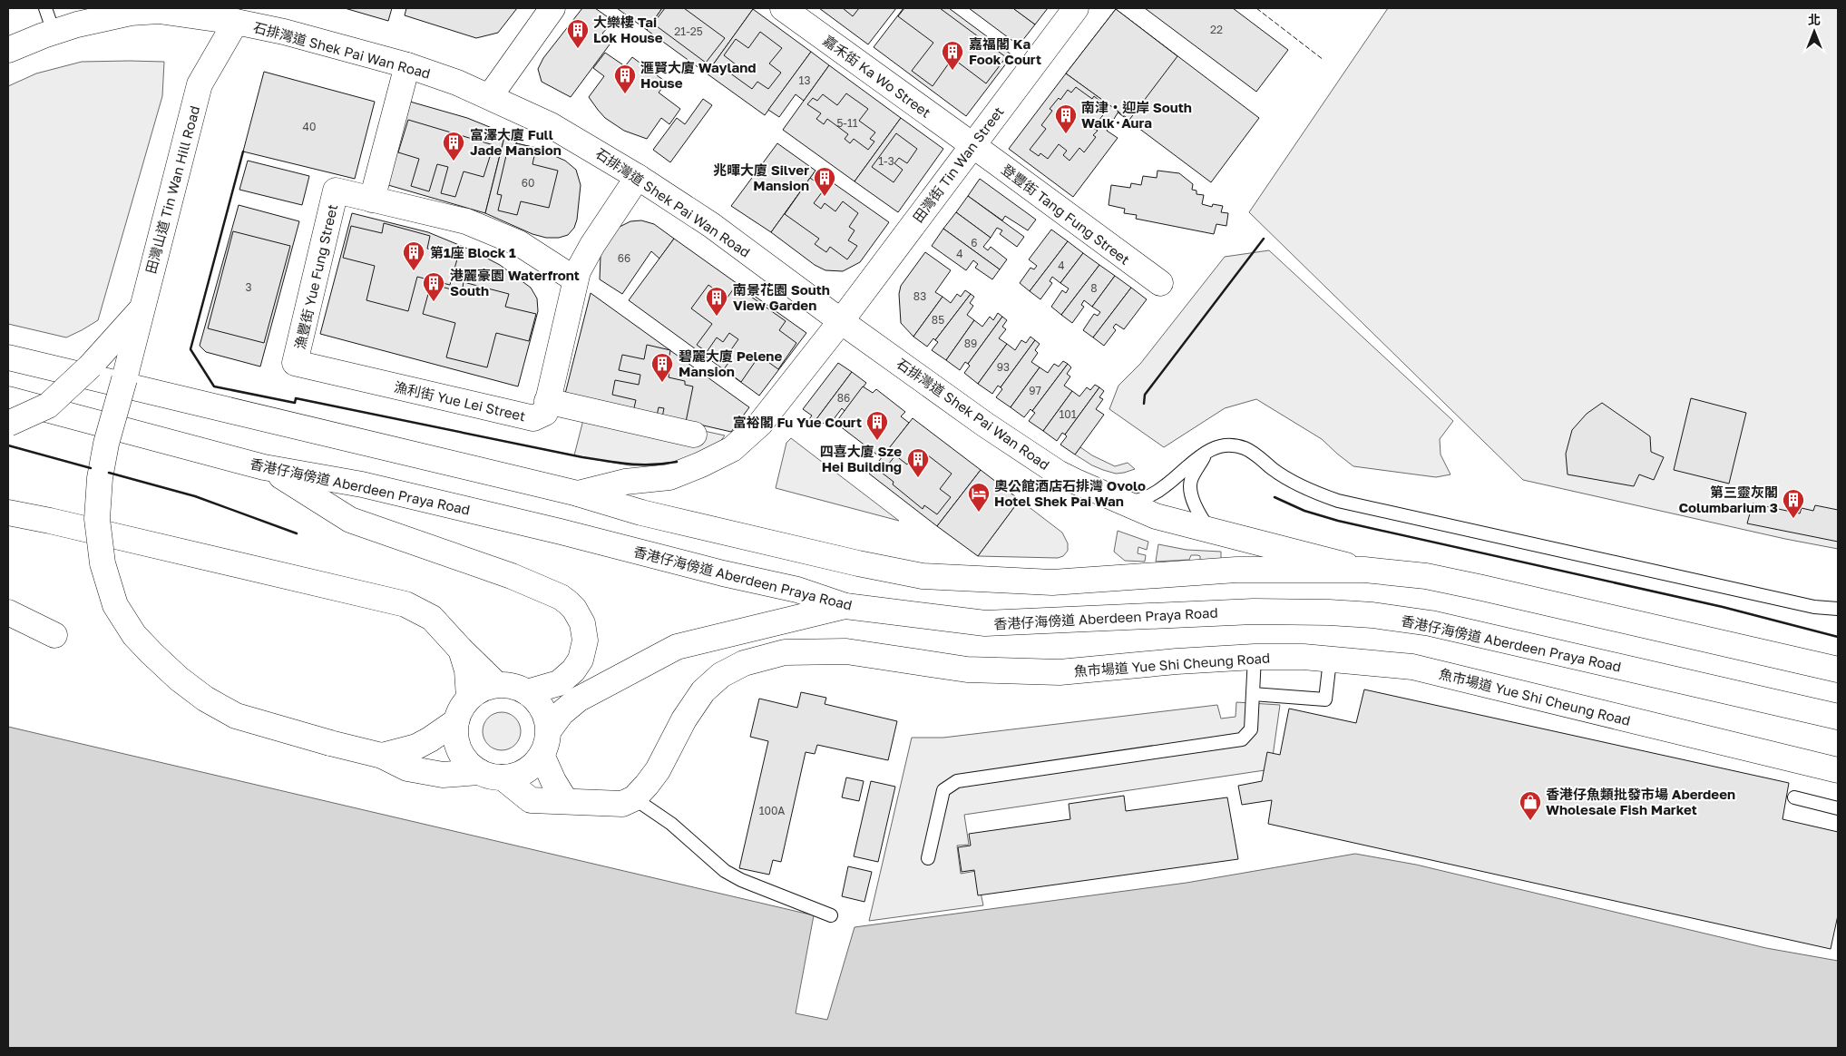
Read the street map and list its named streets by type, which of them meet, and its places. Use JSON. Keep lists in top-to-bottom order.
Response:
{
  "streets": {
    "main road": [
      "石排灣道 Shek Pai Wan Road",
      "嘉禾街 Ka Wo Street",
      "田灣街 Tin Wan Street",
      "田灣山道 Tin Wan Hill Road",
      "登豐街 Tang Fung Street",
      "漁豐街 Yue Fung Street",
      "漁利街 Yue Lei Street",
      "香港仔海傍道 Aberdeen Praya Road",
      "魚市場道 Yue Shi Cheung Road"
    ]
  },
  "crossings": [
    ["石排灣道 Shek Pai Wan Road", "田灣街 Tin Wan Street"],
    ["石排灣道 Shek Pai Wan Road", "田灣山道 Tin Wan Hill Road"],
    ["嘉禾街 Ka Wo Street", "田灣街 Tin Wan Street"],
    ["嘉禾街 Ka Wo Street", "登豐街 Tang Fung Street"],
    ["田灣街 Tin Wan Street", "登豐街 Tang Fung Street"],
    ["漁豐街 Yue Fung Street", "漁利街 Yue Lei Street"]
  ],
  "places": {
    "building": [
      "大樂樓 Tai Lok House",
      "嘉福閣 Ka Fook Court",
      "滙賢大廈 Wayland House",
      "南津‧迎岸 South Walk･Aura",
      "富澤大廈 Full Jade Mansion",
      "兆暉大廈 Silver Mansion",
      "第1座 Block 1",
      "港麗豪園 Waterfront South",
      "南景花園 South View Garden",
      "碧麗大廈 Pelene Mansion",
      "富裕閣 Fu Yue Court",
      "四喜大廈 Sze Hei Building",
      "第三靈灰閣 Columbarium 3"
    ],
    "hotel": ["奧公館酒店石排灣 Ovolo Hotel Shek Pai Wan"],
    "shop": ["香港仔魚類批發市場 Aberdeen Wholesale Fish Market"]
  },
  "house_numbers": [
    "22",
    "21-25",
    "13",
    "5-11",
    "40",
    "1-3",
    "60",
    "6",
    "4",
    "66",
    "4",
    "3",
    "8",
    "83",
    "85",
    "89",
    "93",
    "97",
    "86",
    "101",
    "100A"
  ],
  "north": "top"
}
